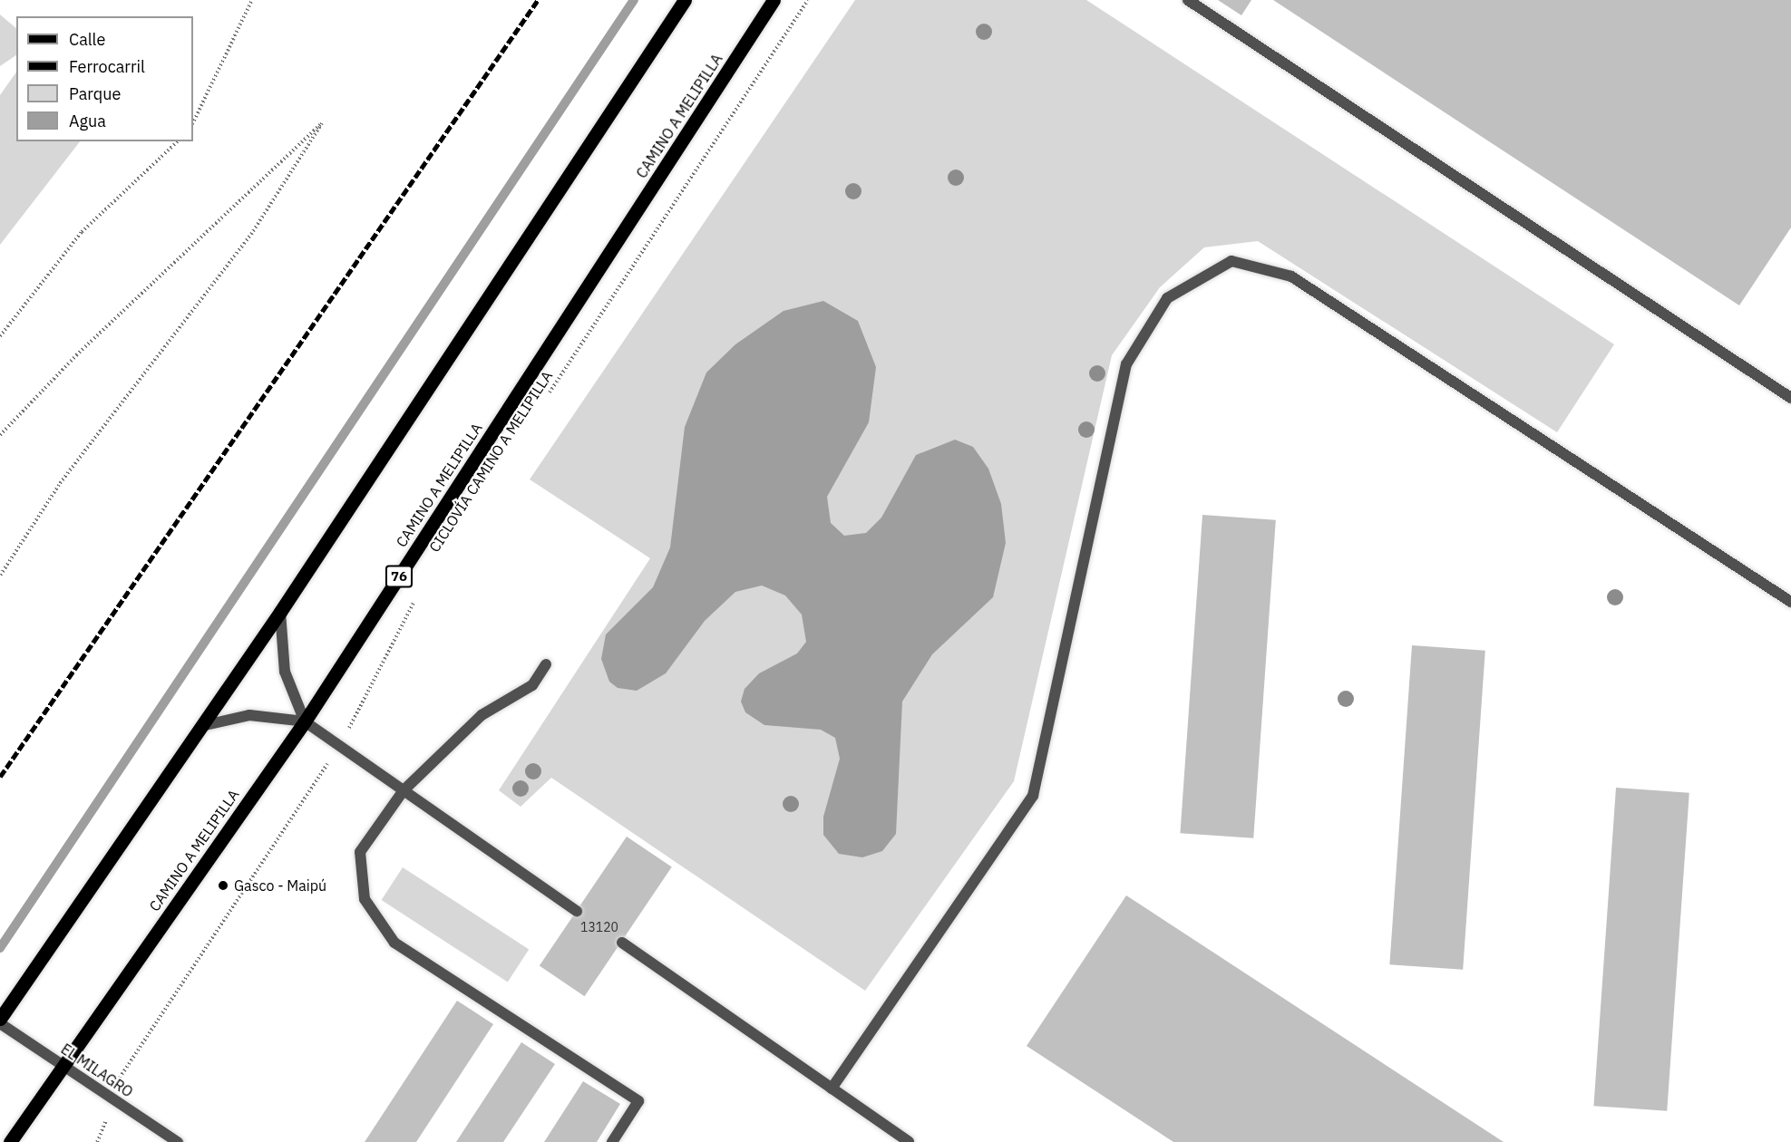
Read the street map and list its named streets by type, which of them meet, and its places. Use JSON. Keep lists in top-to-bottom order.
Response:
{
  "streets": {
    "main road": ["CAMINO A MELIPILLA", "76"],
    "street": ["EL MILAGRO"],
    "path": ["CICLOVÍA CAMINO A MELIPILLA"]
  },
  "crossings": [
    ["CAMINO A MELIPILLA", "EL MILAGRO"]
  ],
  "places": ["Gasco - Maipú"],
  "house_numbers": ["13120"],
  "legend": [
    "Calle",
    "Ferrocarril",
    "Parque",
    "Agua"
  ]
}
